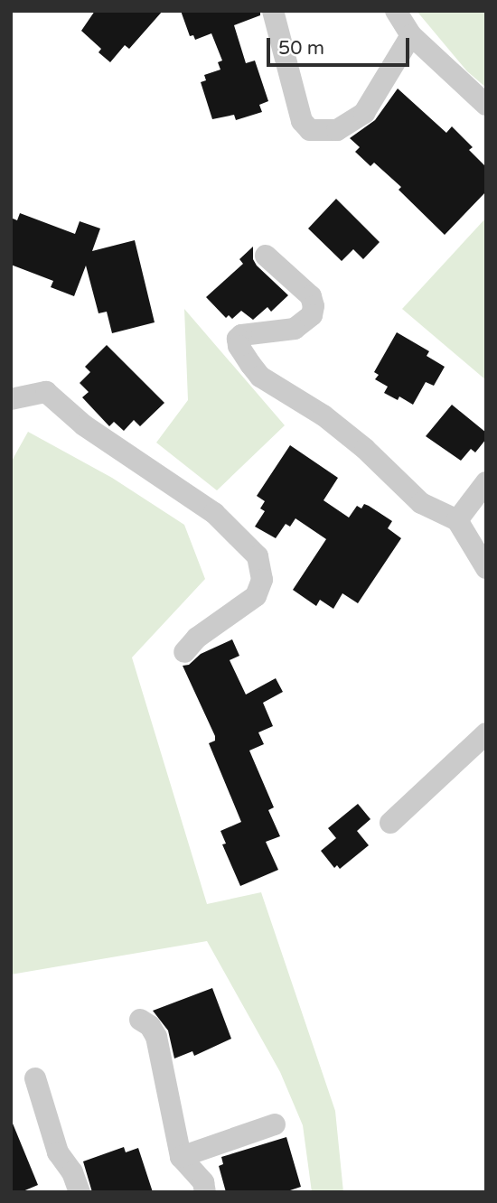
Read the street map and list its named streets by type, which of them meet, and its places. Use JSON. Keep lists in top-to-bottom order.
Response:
{
  "scale_bar": "50 m"
}
